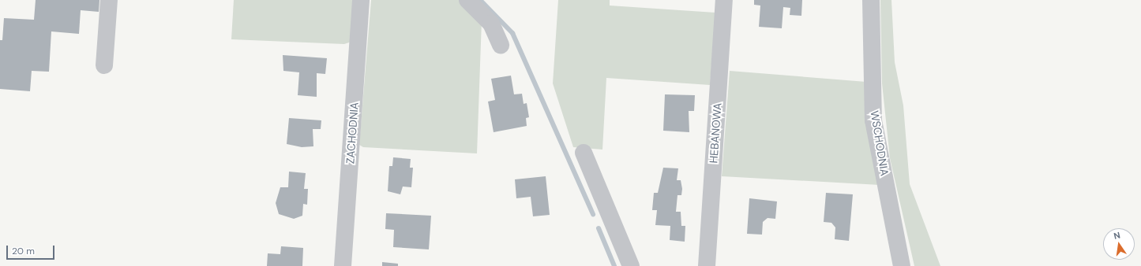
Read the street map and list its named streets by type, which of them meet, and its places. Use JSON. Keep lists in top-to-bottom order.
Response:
{
  "streets": {
    "street": ["ZACHODNIA", "HEBANOWA", "WSCHODNIA"]
  },
  "scale_bar": "20 m",
  "north": "top"
}
